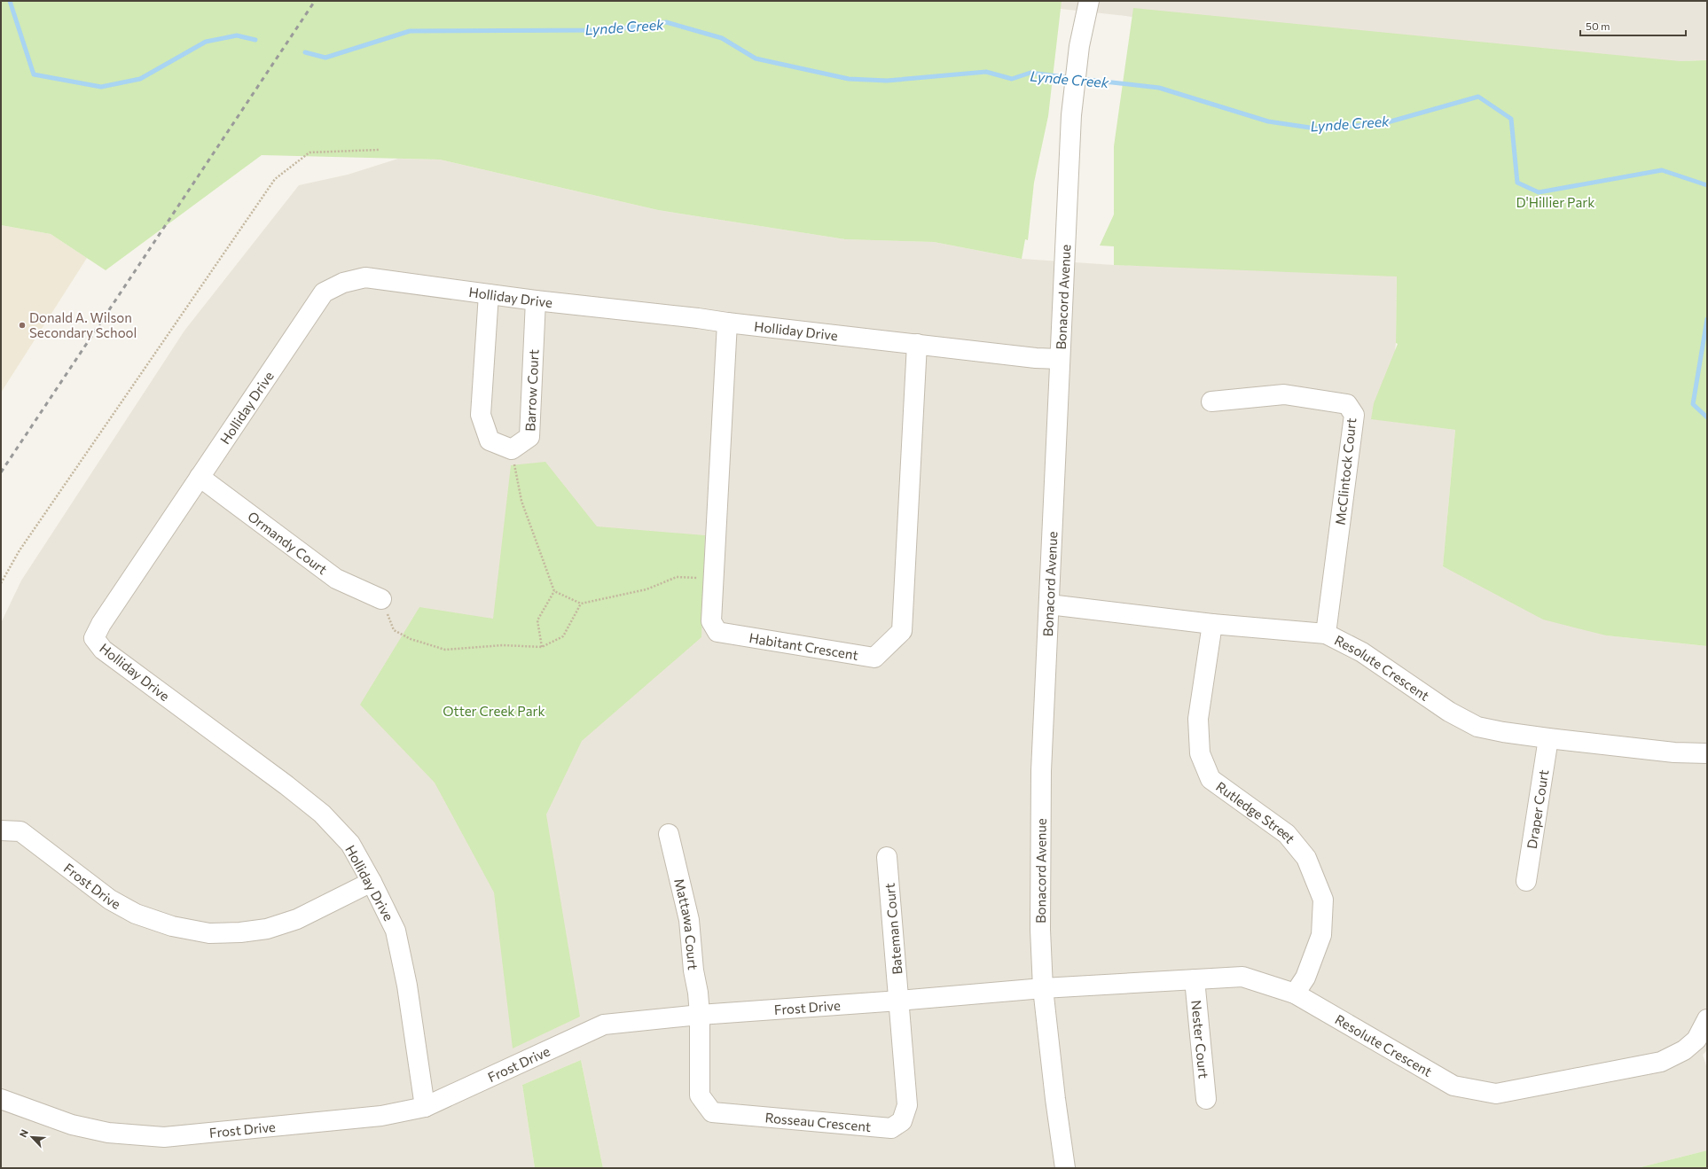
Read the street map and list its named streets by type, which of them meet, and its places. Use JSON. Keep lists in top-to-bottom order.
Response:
{
  "streets": {
    "street": [
      "Holliday Drive",
      "Bonacord Avenue",
      "Barrow Court",
      "McClintock Court",
      "Ormandy Court",
      "Habitant Crescent",
      "Resolute Crescent",
      "Draper Court",
      "Rutledge Street",
      "Frost Drive",
      "Mattawa Court",
      "Bateman Court",
      "Nester Court",
      "Rosseau Crescent"
    ]
  },
  "crossings": [
    ["Holliday Drive", "Bonacord Avenue"],
    ["Holliday Drive", "Barrow Court"],
    ["Holliday Drive", "Ormandy Court"],
    ["Holliday Drive", "Habitant Crescent"],
    ["Holliday Drive", "Frost Drive"],
    ["Bonacord Avenue", "Resolute Crescent"],
    ["Bonacord Avenue", "Frost Drive"],
    ["McClintock Court", "Resolute Crescent"],
    ["Resolute Crescent", "Draper Court"],
    ["Resolute Crescent", "Rutledge Street"],
    ["Resolute Crescent", "Frost Drive"],
    ["Resolute Crescent", "Nester Court"],
    ["Frost Drive", "Mattawa Court"],
    ["Frost Drive", "Bateman Court"],
    ["Frost Drive", "Rosseau Crescent"],
    ["Mattawa Court", "Rosseau Crescent"],
    ["Bateman Court", "Rosseau Crescent"]
  ],
  "water": ["Lynde Creek"],
  "parks": ["D'Hillier Park", "Otter Creek Park"],
  "places": ["Donald A. Wilson Secondary School"],
  "scale_bar": "50 m",
  "north": "top left"
}
